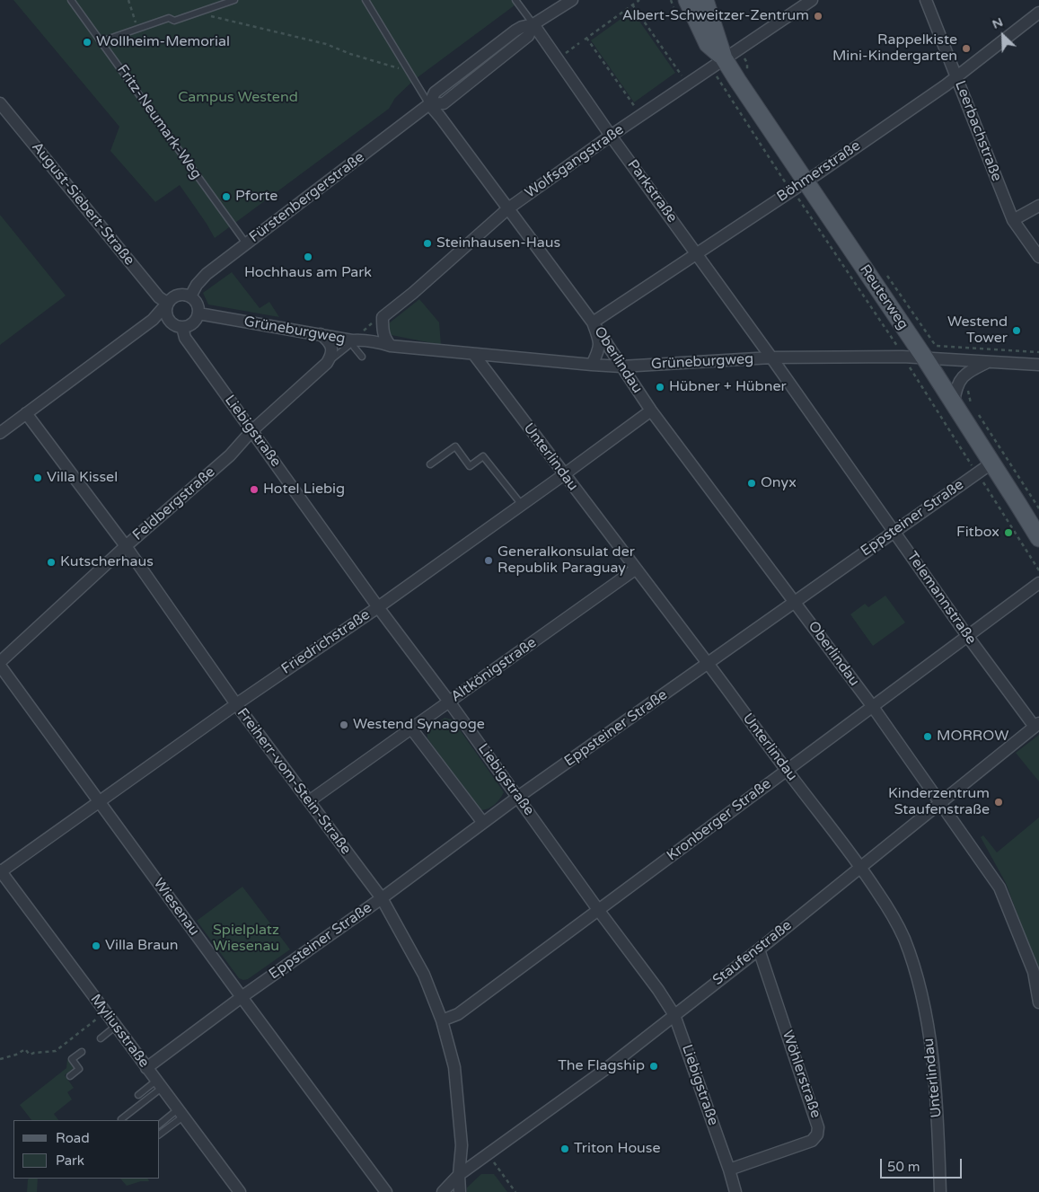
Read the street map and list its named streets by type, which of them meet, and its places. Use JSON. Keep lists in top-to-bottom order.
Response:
{
  "streets": {
    "main road": ["Reuterweg"],
    "street": [
      "Leerbachstraße",
      "Wolfsgangstraße",
      "Böhmerstraße",
      "Parkstraße",
      "Fürstenbergerstraße",
      "August-Siebert-Straße",
      "Grüneburgweg",
      "Oberlindau",
      "Liebigstraße",
      "Unterlindau",
      "Feldbergstraße",
      "Eppsteiner Straße",
      "Telemannstraße",
      "Friedrichstraße",
      "Altkönigstraße",
      "Freiherr-vom-Stein-Straße",
      "Kronberger Straße",
      "Wiesenau",
      "Staufenstraße",
      "Myliusstraße",
      "Wöhlerstraße"
    ],
    "lane": ["Fritz-Neumark-Weg"]
  },
  "crossings": [
    ["Fritz-Neumark-Weg", "Fürstenbergerstraße"],
    ["Leerbachstraße", "Böhmerstraße"],
    ["Wolfsgangstraße", "Parkstraße"],
    ["Wolfsgangstraße", "Reuterweg"],
    ["Wolfsgangstraße", "Oberlindau"],
    ["Böhmerstraße", "Parkstraße"],
    ["Böhmerstraße", "Reuterweg"],
    ["Böhmerstraße", "Oberlindau"],
    ["Parkstraße", "Fürstenbergerstraße"],
    ["Parkstraße", "Grüneburgweg"],
    ["Parkstraße", "Telemannstraße"],
    ["Fürstenbergerstraße", "August-Siebert-Straße"],
    ["Fürstenbergerstraße", "Grüneburgweg"],
    ["Fürstenbergerstraße", "Oberlindau"],
    ["Fürstenbergerstraße", "Liebigstraße"],
    ["August-Siebert-Straße", "Grüneburgweg"],
    ["August-Siebert-Straße", "Liebigstraße"],
    ["Reuterweg", "Grüneburgweg"],
    ["Reuterweg", "Eppsteiner Straße"],
    ["Grüneburgweg", "Oberlindau"],
    ["Grüneburgweg", "Liebigstraße"],
    ["Grüneburgweg", "Unterlindau"],
    ["Grüneburgweg", "Feldbergstraße"],
    ["Grüneburgweg", "Telemannstraße"],
    ["Oberlindau", "Eppsteiner Straße"],
    ["Oberlindau", "Friedrichstraße"],
    ["Oberlindau", "Kronberger Straße"],
    ["Oberlindau", "Staufenstraße"],
    ["Liebigstraße", "Feldbergstraße"],
    ["Liebigstraße", "Eppsteiner Straße"],
    ["Liebigstraße", "Friedrichstraße"],
    ["Liebigstraße", "Altkönigstraße"],
    ["Liebigstraße", "Kronberger Straße"],
    ["Liebigstraße", "Staufenstraße"],
    ["Liebigstraße", "Wöhlerstraße"],
    ["Unterlindau", "Eppsteiner Straße"],
    ["Unterlindau", "Friedrichstraße"],
    ["Unterlindau", "Altkönigstraße"],
    ["Unterlindau", "Kronberger Straße"],
    ["Unterlindau", "Staufenstraße"],
    ["Feldbergstraße", "Freiherr-vom-Stein-Straße"],
    ["Feldbergstraße", "Wiesenau"],
    ["Eppsteiner Straße", "Telemannstraße"],
    ["Eppsteiner Straße", "Freiherr-vom-Stein-Straße"],
    ["Eppsteiner Straße", "Wiesenau"],
    ["Eppsteiner Straße", "Myliusstraße"],
    ["Telemannstraße", "Kronberger Straße"],
    ["Telemannstraße", "Staufenstraße"],
    ["Friedrichstraße", "Freiherr-vom-Stein-Straße"],
    ["Friedrichstraße", "Wiesenau"],
    ["Friedrichstraße", "Myliusstraße"],
    ["Altkönigstraße", "Freiherr-vom-Stein-Straße"],
    ["Freiherr-vom-Stein-Straße", "Kronberger Straße"],
    ["Freiherr-vom-Stein-Straße", "Staufenstraße"],
    ["Staufenstraße", "Wöhlerstraße"]
  ],
  "parks": ["Campus Westend", "Spielplatz Wiesenau"],
  "places": [
    "Albert-Schweitzer-Zentrum",
    "Wollheim-Memorial",
    "Rappelkiste Mini-Kindergarten",
    "Pforte",
    "Steinhausen-Haus",
    "Hochhaus am Park",
    "Westend Tower",
    "Hübner + Hübner",
    "Villa Kissel",
    "Onyx",
    "Hotel Liebig",
    "Fitbox",
    "Generalkonsulat der Republik Paraguay",
    "Kutscherhaus",
    "Westend Synagoge",
    "MORROW",
    "Kinderzentrum Staufenstraße",
    "Villa Braun",
    "The Flagship",
    "Triton House"
  ],
  "legend": ["Road", "Park"],
  "scale_bar": "50 m",
  "north": "top left"
}
